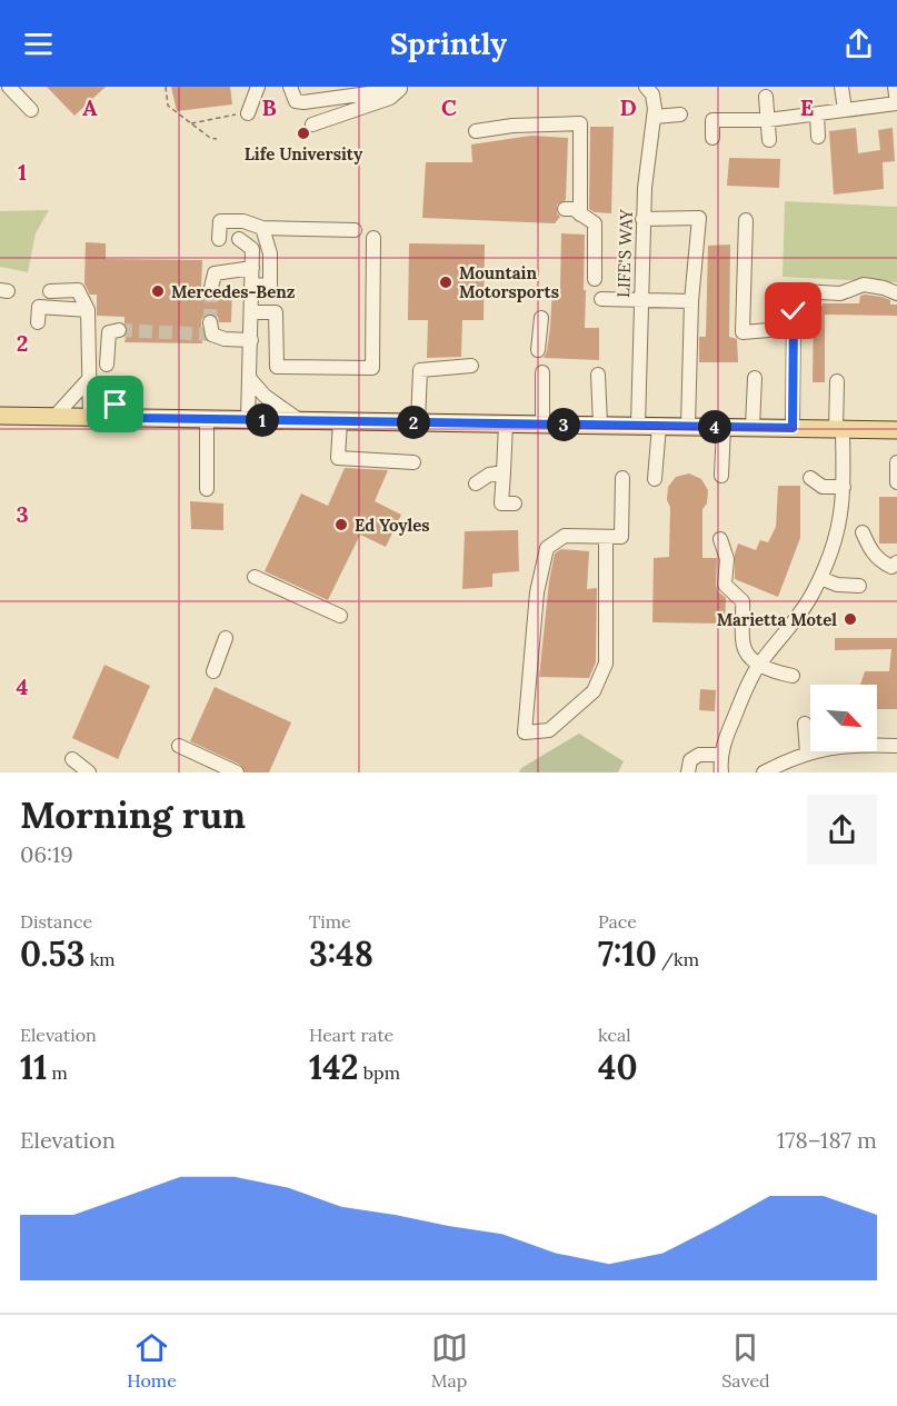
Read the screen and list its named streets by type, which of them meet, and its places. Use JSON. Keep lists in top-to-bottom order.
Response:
{
  "streets": {
    "street": ["LIFE'S WAY"]
  },
  "places": [
    "Life University",
    "Mountain Motorsports",
    "Mercedes-Benz",
    "Ed Yoyles",
    "Marietta Motel"
  ],
  "north": "bottom right",
  "page": {
    "header": "Sprintly",
    "pins": [
      "1",
      "2",
      "3",
      "4"
    ],
    "heading": ["Morning run", "06:19"],
    "stats": [
      ["Distance", "0.53 km"],
      ["Time", "3:48"],
      ["Pace", "7:10 /km"],
      ["Elevation", "11 m"],
      ["Heart rate", "142 bpm"],
      ["kcal", "40"]
    ],
    "chart": ["Elevation", "178–187 m"],
    "tabs": ["Home", "Map", "Saved"]
  },
  "grid": {
    "columns": [
      "A",
      "B",
      "C",
      "D",
      "E"
    ],
    "rows": [
      "1",
      "2",
      "3",
      "4"
    ]
  }
}
